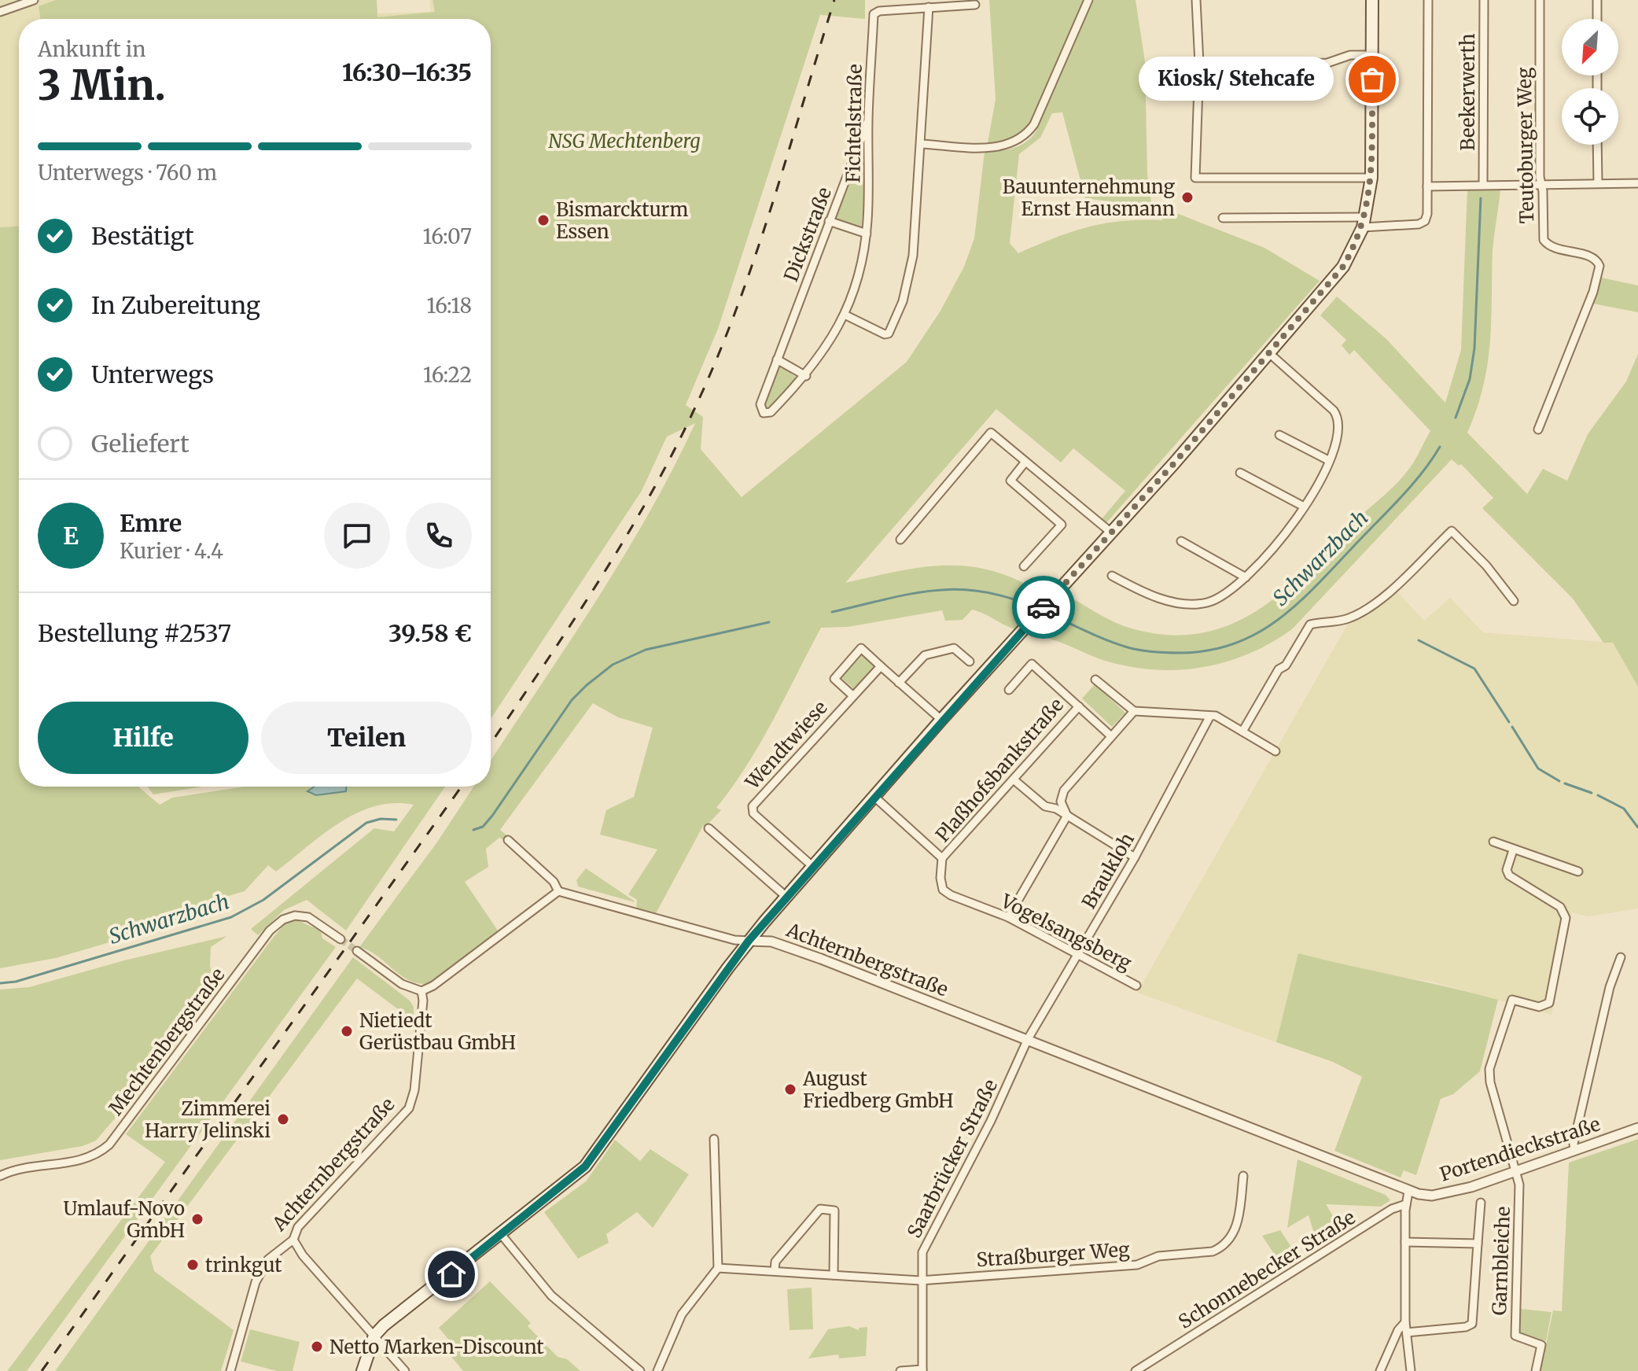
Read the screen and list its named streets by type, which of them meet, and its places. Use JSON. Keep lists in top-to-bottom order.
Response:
{
  "streets": {
    "street": [
      "Beekerwerth",
      "Fichtelstraße",
      "Teutoburger Weg",
      "Dickstraße",
      "Wendtwiese",
      "Plaßhofsbankstraße",
      "Braukloh",
      "Vogelsangsberg",
      "Achternbergstraße",
      "Mechtenbergstraße",
      "Portendieckstraße",
      "Saarbrücker Straße",
      "Straßburger Weg",
      "Garnbleiche",
      "Schonnebecker Straße"
    ]
  },
  "crossings": [
    ["Fichtelstraße", "Dickstraße"],
    ["Plaßhofsbankstraße", "Vogelsangsberg"],
    ["Braukloh", "Vogelsangsberg"],
    ["Braukloh", "Achternbergstraße"],
    ["Braukloh", "Saarbrücker Straße"],
    ["Achternbergstraße", "Portendieckstraße"],
    ["Achternbergstraße", "Saarbrücker Straße"],
    ["Portendieckstraße", "Garnbleiche"],
    ["Saarbrücker Straße", "Straßburger Weg"]
  ],
  "water": ["Schwarzbach"],
  "parks": ["NSG Mechtenberg"],
  "places": [
    "Kiosk/ Stehcafe",
    "Bauunternehmung Ernst Hausmann",
    "Bismarckturm Essen",
    "Nietiedt Gerüstbau GmbH",
    "August Friedberg GmbH",
    "Zimmerei Harry Jelinski",
    "Umlauf-Novo GmbH",
    "trinkgut",
    "Netto Marken-Discount"
  ],
  "north": "bottom left",
  "page": {
    "heading": ["3 Min.", "Ankunft in", "16:30–16:35"],
    "panel": [
      "Emre",
      "Kurier · 4.4",
      "Bestellung #2537",
      "39.58 €"
    ],
    "bubble": "Kiosk/ Stehcafe",
    "bar": "Unterwegs · 760 m",
    "list": [
      ["Bestätigt", "16:07"],
      ["In Zubereitung", "16:18"],
      ["Unterwegs", "16:22"],
      "Geliefert"
    ],
    "round": "E",
    "buttons": ["Hilfe", "Teilen"]
  }
}
